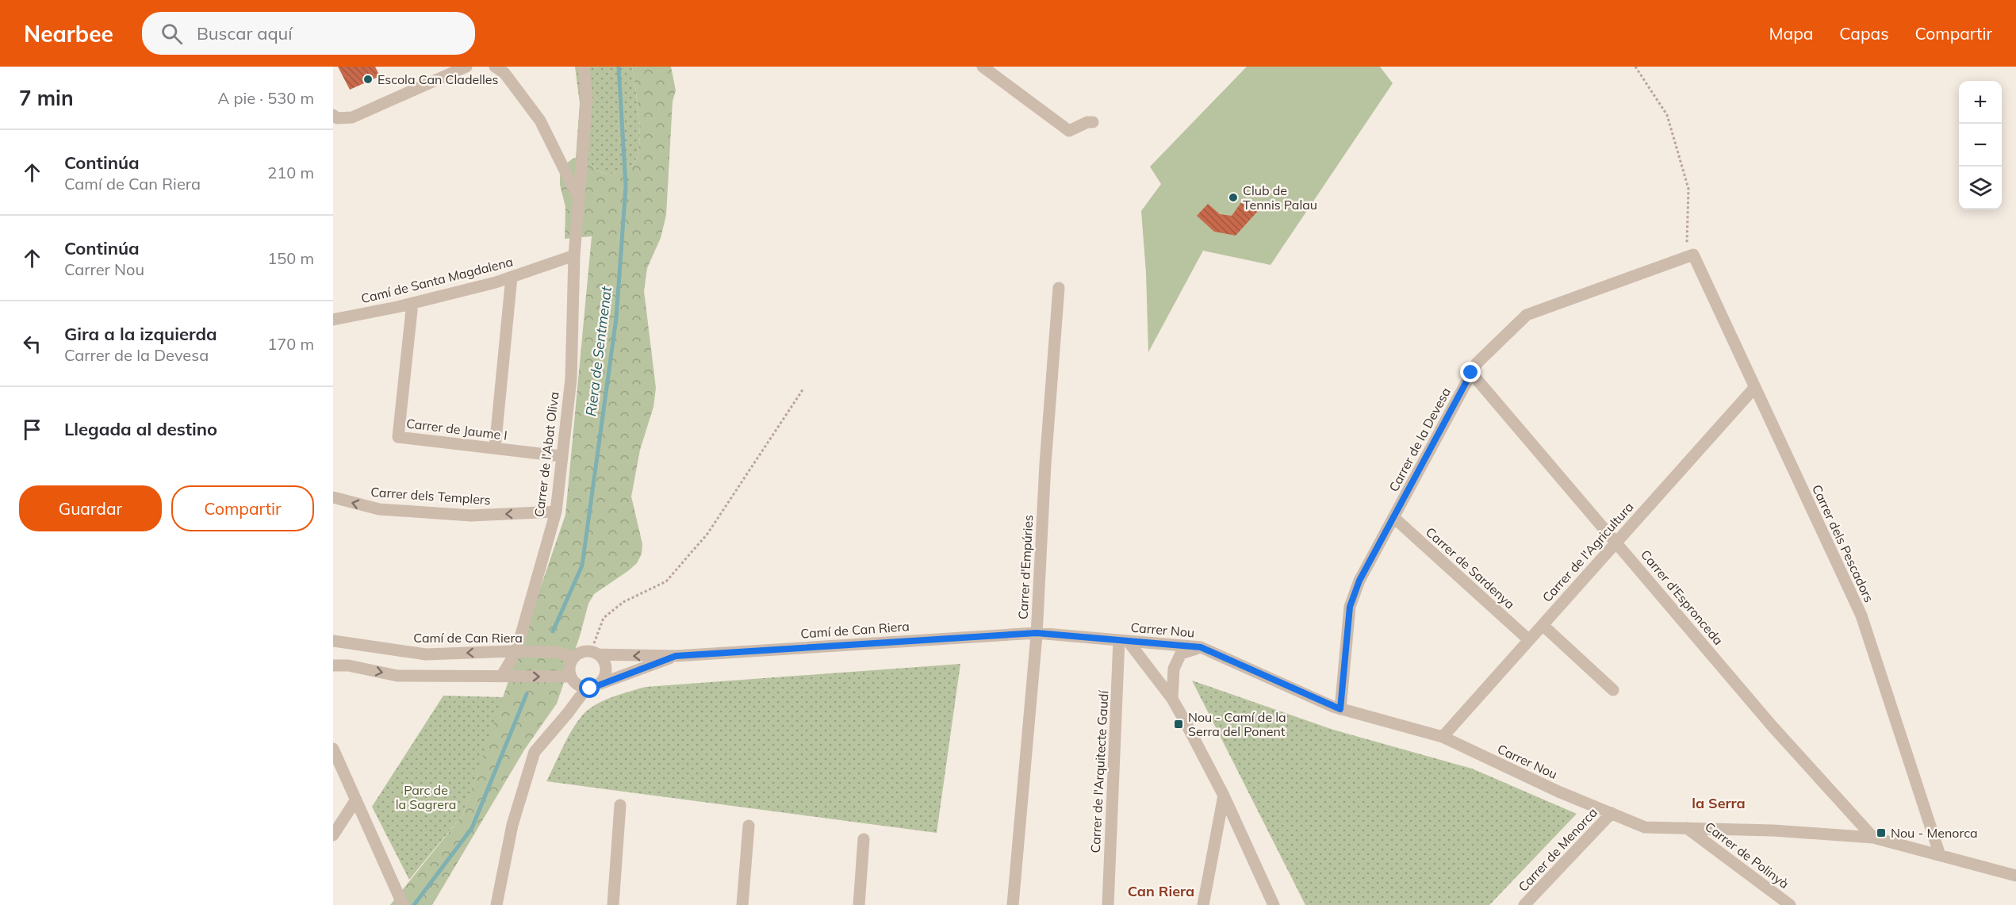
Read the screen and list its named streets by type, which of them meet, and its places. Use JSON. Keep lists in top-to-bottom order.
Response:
{
  "streets": {
    "street": [
      "Camí de Santa Magdalena",
      "Carrer de Jaume I",
      "Carrer de la Devesa",
      "Carrer de l'Abat Oliva",
      "Carrer dels Templers",
      "Carrer dels Pescadors",
      "Carrer de l'Agricultura",
      "Carrer d'Empúries",
      "Carrer de Sardenya",
      "Carrer d'Espronceda",
      "Camí de Can Riera",
      "Carrer Nou",
      "Carrer de l'Arquitecte Gaudí",
      "Carrer de Menorca",
      "Carrer de Polinyà"
    ]
  },
  "crossings": [
    ["Camí de Santa Magdalena", "Carrer de Jaume I"],
    ["Camí de Santa Magdalena", "Carrer de l'Abat Oliva"],
    ["Carrer de Jaume I", "Carrer de l'Abat Oliva"],
    ["Carrer de la Devesa", "Carrer dels Pescadors"],
    ["Carrer de la Devesa", "Carrer de Sardenya"],
    ["Carrer de la Devesa", "Carrer d'Espronceda"],
    ["Carrer de la Devesa", "Carrer Nou"],
    ["Carrer de l'Abat Oliva", "Carrer dels Templers"],
    ["Carrer de l'Abat Oliva", "Camí de Can Riera"],
    ["Carrer dels Pescadors", "Carrer de l'Agricultura"],
    ["Carrer dels Pescadors", "Carrer Nou"],
    ["Carrer de l'Agricultura", "Carrer de Sardenya"],
    ["Carrer de l'Agricultura", "Carrer d'Espronceda"],
    ["Carrer de l'Agricultura", "Carrer Nou"],
    ["Carrer d'Empúries", "Camí de Can Riera"],
    ["Carrer d'Empúries", "Carrer Nou"],
    ["Carrer d'Espronceda", "Carrer Nou"],
    ["Camí de Can Riera", "Carrer Nou"],
    ["Carrer Nou", "Carrer de l'Arquitecte Gaudí"],
    ["Carrer Nou", "Carrer de Menorca"],
    ["Carrer Nou", "Carrer de Polinyà"]
  ],
  "one_way": ["Carrer dels Templers"],
  "districts": ["la Serra", "Can Riera"],
  "water": ["Riera de Sentmenat"],
  "parks": ["Parc de la Sagrera"],
  "places": {
    "other": ["Escola Can Cladelles", "Club de Tennis Palau"],
    "transit": ["Nou - Camí de la Serra del Ponent", "Nou - Menorca"]
  },
  "page": {
    "header": "Nearbee",
    "search": "Buscar aquí",
    "nav": ["Mapa", "Capas", "Compartir"],
    "heading": ["7 min", "A pie · 530 m"],
    "map_buttons": ["+", "−"],
    "list": [
      ["Continúa", "Camí de Can Riera", "210 m"],
      ["Continúa", "Carrer Nou", "150 m"],
      ["Gira a la izquierda", "Carrer de la Devesa", "170 m"],
      "Llegada al destino"
    ],
    "buttons": ["Guardar", "Compartir"]
  }
}
